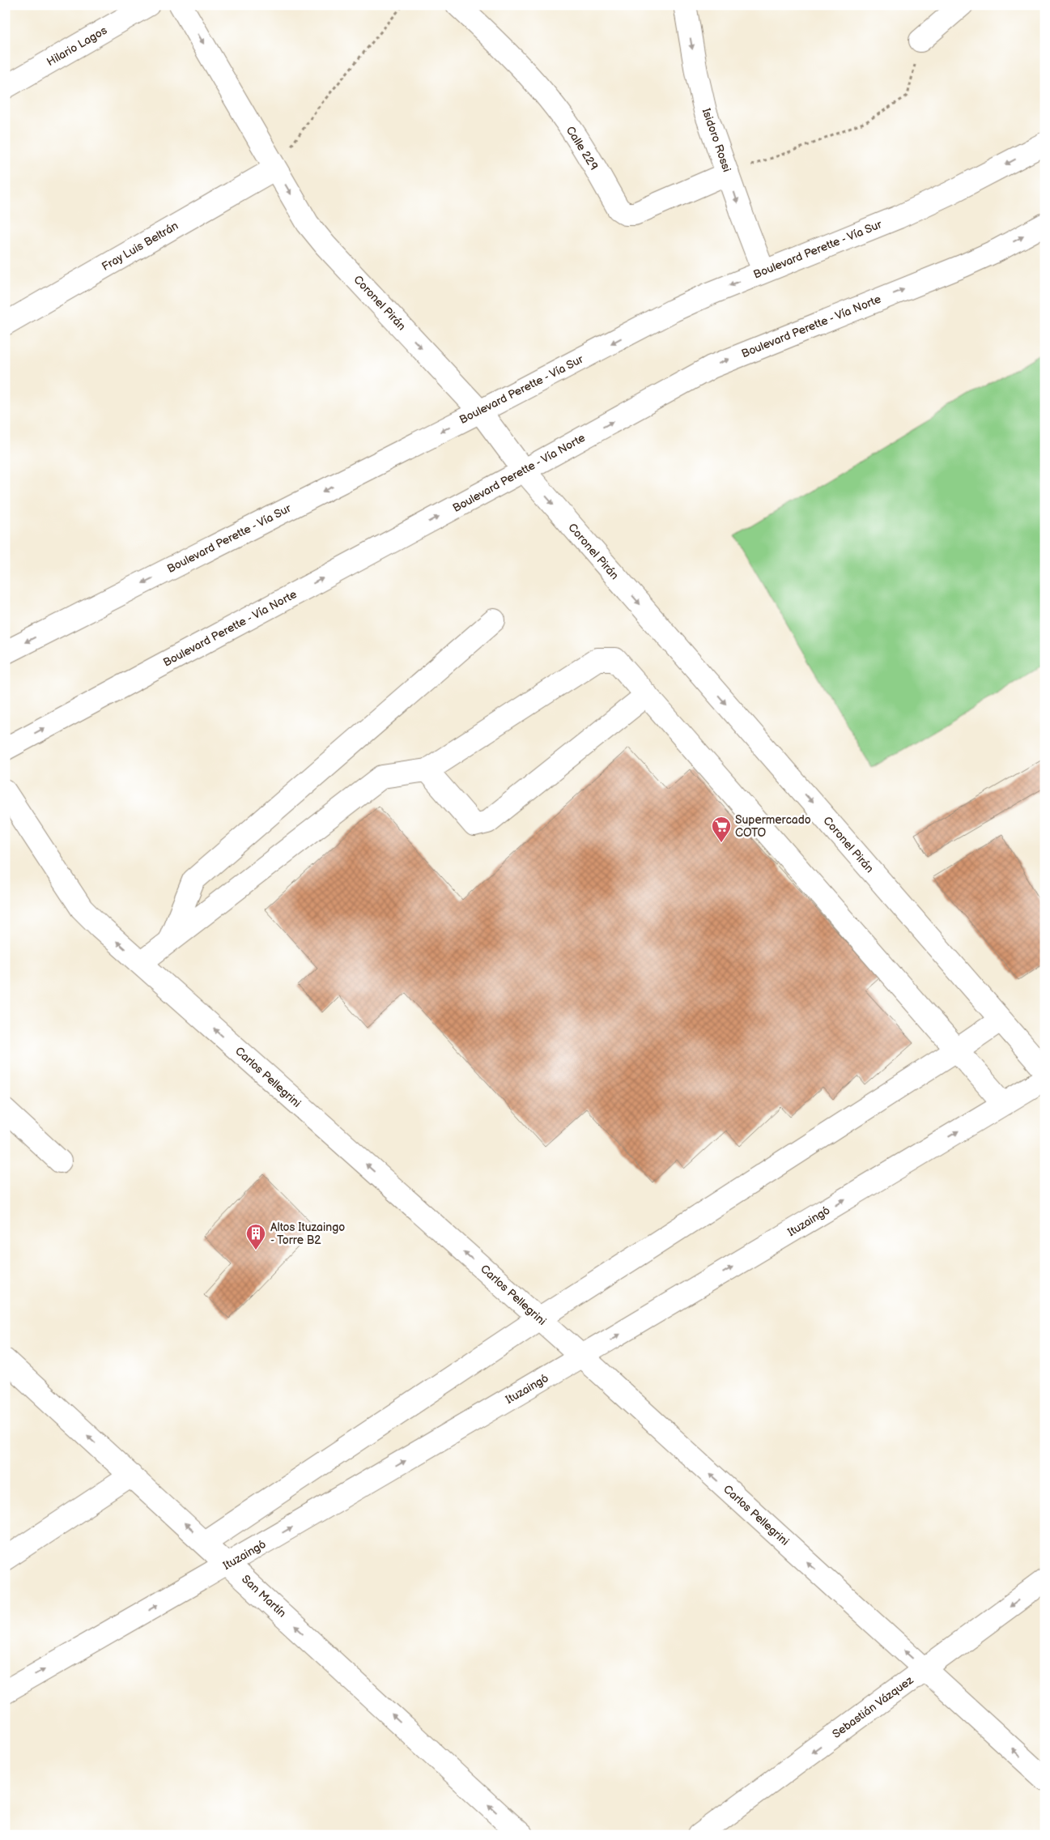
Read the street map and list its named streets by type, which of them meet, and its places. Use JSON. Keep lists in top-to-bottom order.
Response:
{
  "streets": {
    "street": [
      "Hilario Lagos",
      "Isidoro Rossi",
      "Calle 229",
      "Fray Luis Beltrán",
      "Boulevard Perette - Vía Sur",
      "Coronel Pirán",
      "Boulevard Perette - Vía Norte",
      "Carlos Pellegrini",
      "Ituzaingó",
      "San Martín",
      "Sebastián Vázquez"
    ]
  },
  "crossings": [
    ["Isidoro Rossi", "Calle 229"],
    ["Isidoro Rossi", "Boulevard Perette - Vía Sur"],
    ["Fray Luis Beltrán", "Coronel Pirán"],
    ["Boulevard Perette - Vía Sur", "Coronel Pirán"],
    ["Coronel Pirán", "Boulevard Perette - Vía Norte"],
    ["Carlos Pellegrini", "Ituzaingó"],
    ["Carlos Pellegrini", "Sebastián Vázquez"],
    ["Ituzaingó", "San Martín"]
  ],
  "one_way": [
    "Isidoro Rossi",
    "Boulevard Perette - Vía Sur",
    "Carlos Pellegrini",
    "San Martín",
    "Sebastián Vázquez"
  ],
  "places": {
    "supermarket": ["Supermercado COTO"],
    "building": ["Altos Ituzaingo - Torre B2"]
  }
}
